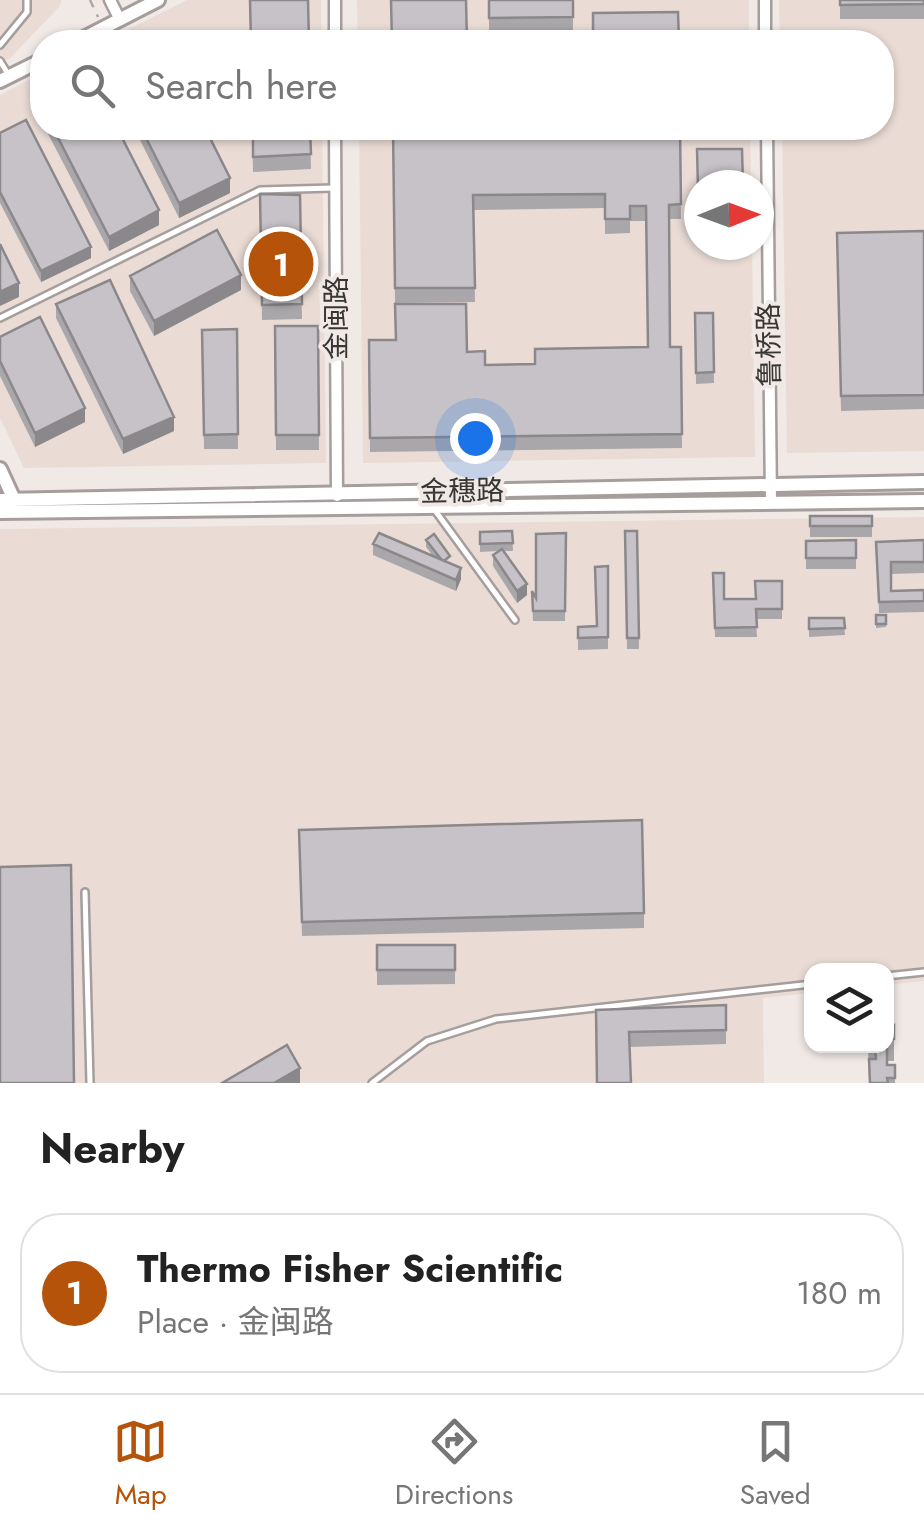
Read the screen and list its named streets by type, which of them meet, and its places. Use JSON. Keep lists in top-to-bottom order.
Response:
{
  "streets": {
    "street": ["金闽路", "鲁桥路", "金穗路"]
  },
  "crossings": [
    ["金闽路", "金穗路"],
    ["鲁桥路", "金穗路"]
  ],
  "north": "right",
  "page": {
    "search": "Search here",
    "pins": "1",
    "heading": "Nearby",
    "list": [
      {
        "mark": "1",
        "name": "Thermo Fisher Scientific",
        "note": "Place · 金闽路",
        "value": "180 m"
      }
    ],
    "nav": ["Map", "Directions", "Saved"]
  }
}
